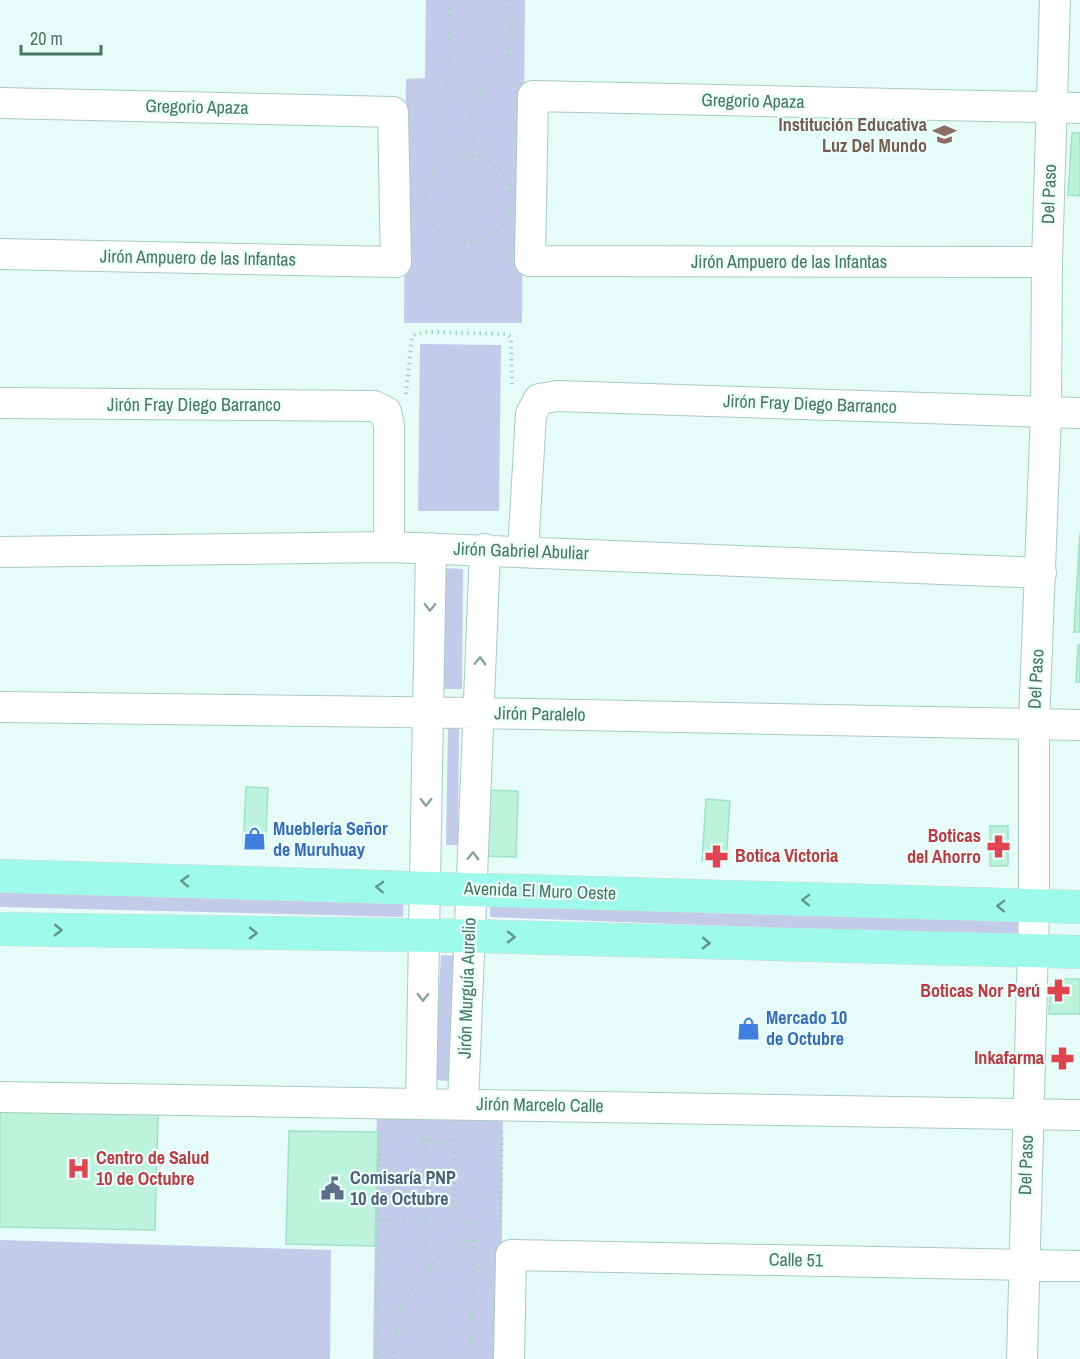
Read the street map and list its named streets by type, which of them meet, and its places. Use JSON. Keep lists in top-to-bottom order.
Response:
{
  "streets": {
    "main road": ["Avenida El Muro Oeste"],
    "street": [
      "Gregorio Apaza",
      "Del Paso",
      "Jirón Ampuero de las Infantas",
      "Jirón Fray Diego Barranco",
      "Jirón Gabriel Abuliar",
      "Jirón Paralelo",
      "Jirón Murguía Aurelio",
      "Jirón Marcelo Calle",
      "Calle 51"
    ]
  },
  "crossings": [
    ["Gregorio Apaza", "Del Paso"],
    ["Gregorio Apaza", "Jirón Ampuero de las Infantas"],
    ["Del Paso", "Jirón Ampuero de las Infantas"],
    ["Del Paso", "Jirón Fray Diego Barranco"],
    ["Del Paso", "Jirón Gabriel Abuliar"],
    ["Del Paso", "Jirón Paralelo"],
    ["Del Paso", "Avenida El Muro Oeste"],
    ["Del Paso", "Jirón Marcelo Calle"],
    ["Del Paso", "Calle 51"],
    ["Jirón Gabriel Abuliar", "Jirón Murguía Aurelio"],
    ["Jirón Paralelo", "Jirón Murguía Aurelio"],
    ["Avenida El Muro Oeste", "Jirón Murguía Aurelio"],
    ["Jirón Murguía Aurelio", "Jirón Marcelo Calle"]
  ],
  "places": {
    "school or university": ["Institución Educativa Luz Del Mundo"],
    "shop": ["Mueblería Señor de Muruhuay", "Mercado 10 de Octubre"],
    "pharmacy": [
      "Boticas del Ahorro",
      "Botica Victoria",
      "Boticas Nor Perú",
      "Inkafarma"
    ],
    "hospital": ["Centro de Salud 10 de Octubre"],
    "public building": ["Comisaría PNP 10 de Octubre"]
  },
  "scale_bar": "20 m"
}
